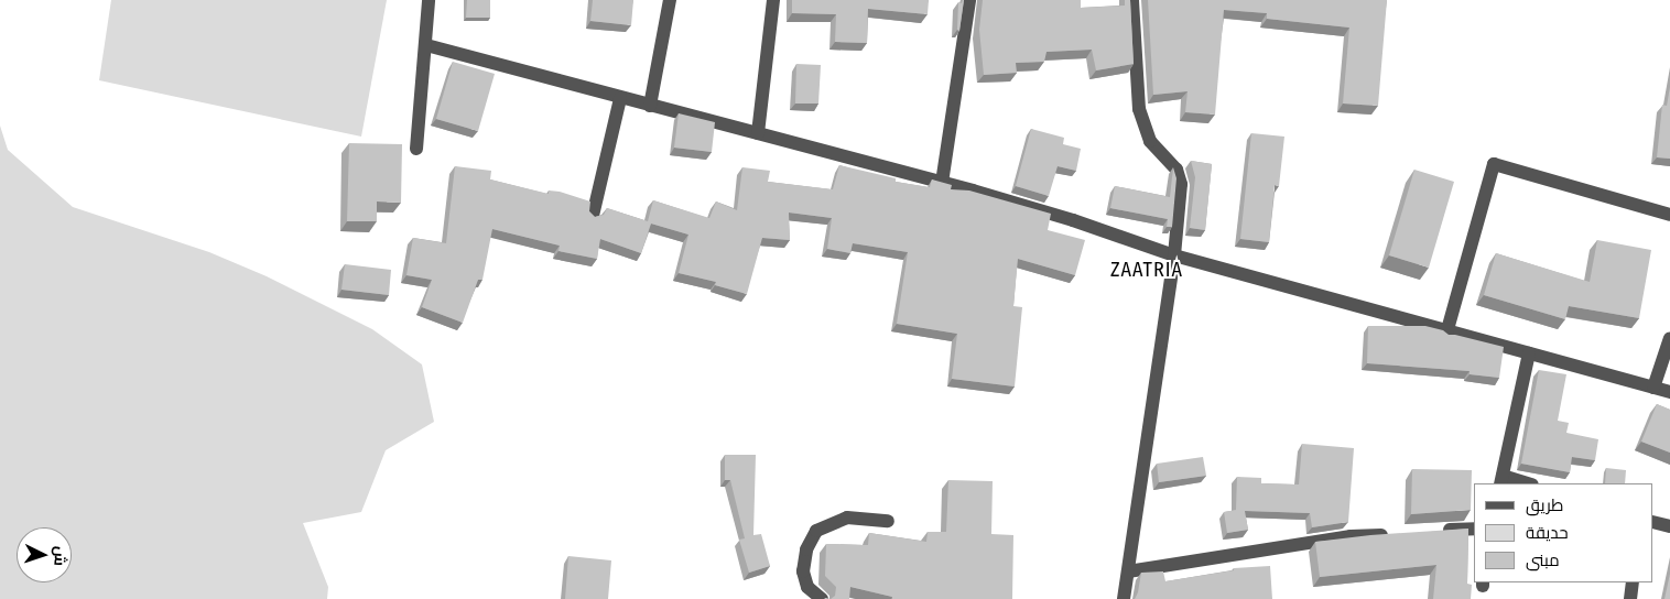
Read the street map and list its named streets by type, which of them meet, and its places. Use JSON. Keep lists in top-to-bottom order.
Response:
{
  "districts": ["ZAATRIA"],
  "legend": ["طريق", "حديقة", "مبنى"],
  "north": "right"
}
